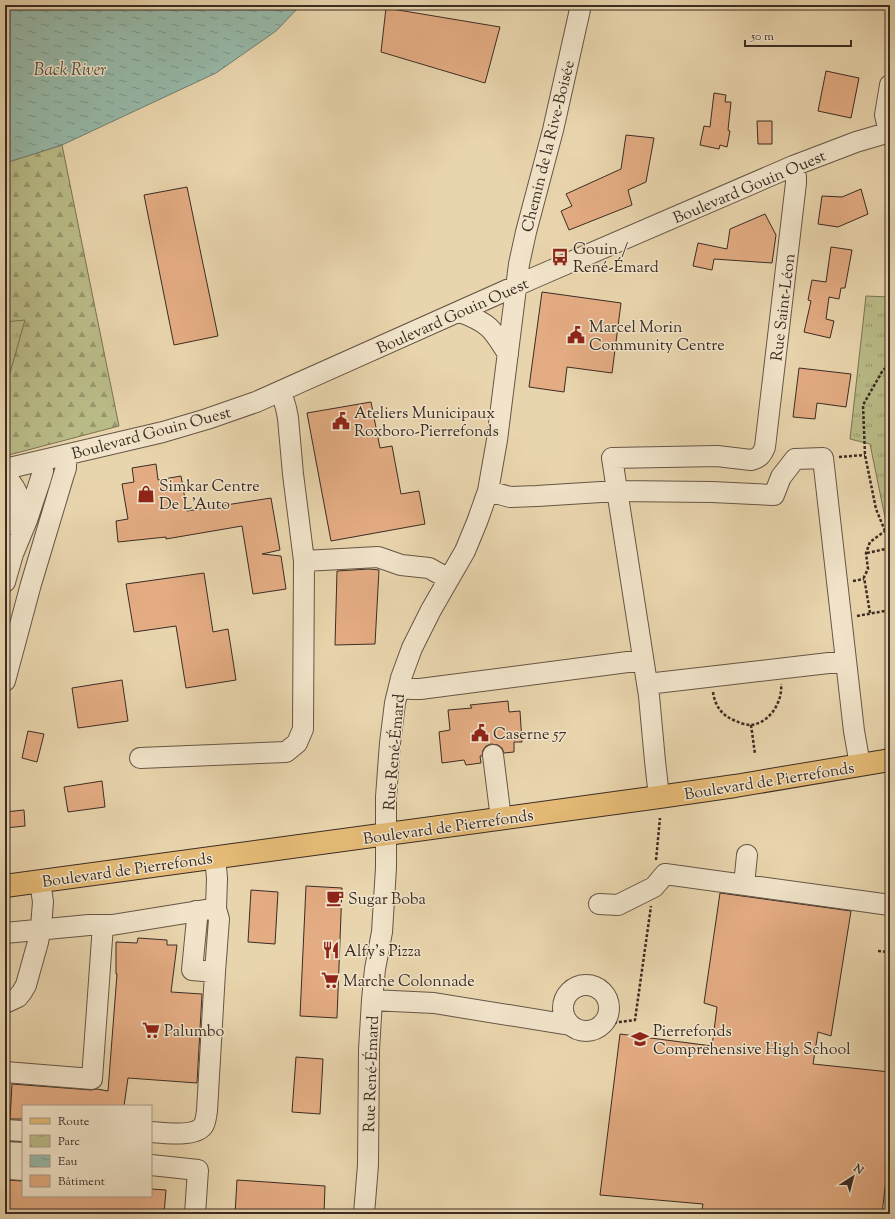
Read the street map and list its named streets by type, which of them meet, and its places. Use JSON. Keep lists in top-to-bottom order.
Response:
{
  "streets": {
    "main road": ["Boulevard de Pierrefonds"],
    "street": [
      "Chemin de la Rive-Boisée",
      "Boulevard Gouin Ouest",
      "Rue Saint-Léon",
      "Rue René-Émard"
    ]
  },
  "crossings": [
    ["Chemin de la Rive-Boisée", "Boulevard Gouin Ouest"],
    ["Chemin de la Rive-Boisée", "Rue René-Émard"],
    ["Boulevard Gouin Ouest", "Rue Saint-Léon"],
    ["Boulevard Gouin Ouest", "Rue René-Émard"],
    ["Rue René-Émard", "Boulevard de Pierrefonds"]
  ],
  "water": ["Back River"],
  "places": {
    "bus stop": ["Gouin / René-Émard"],
    "public building": ["Marcel Morin Community Centre", "Ateliers Municipaux Roxboro-Pierrefonds", "Caserne 57"],
    "shop": ["Simkar Centre De L'Auto"],
    "cafe": ["Sugar Boba"],
    "restaurant": ["Alfy's Pizza"],
    "supermarket": ["Marche Colonnade", "Palumbo"],
    "school or university": ["Pierrefonds Comprehensive High School"]
  },
  "legend": [
    "Route",
    "Parc",
    "Eau",
    "Bâtiment"
  ],
  "scale_bar": "50 m",
  "north": "top right"
}
